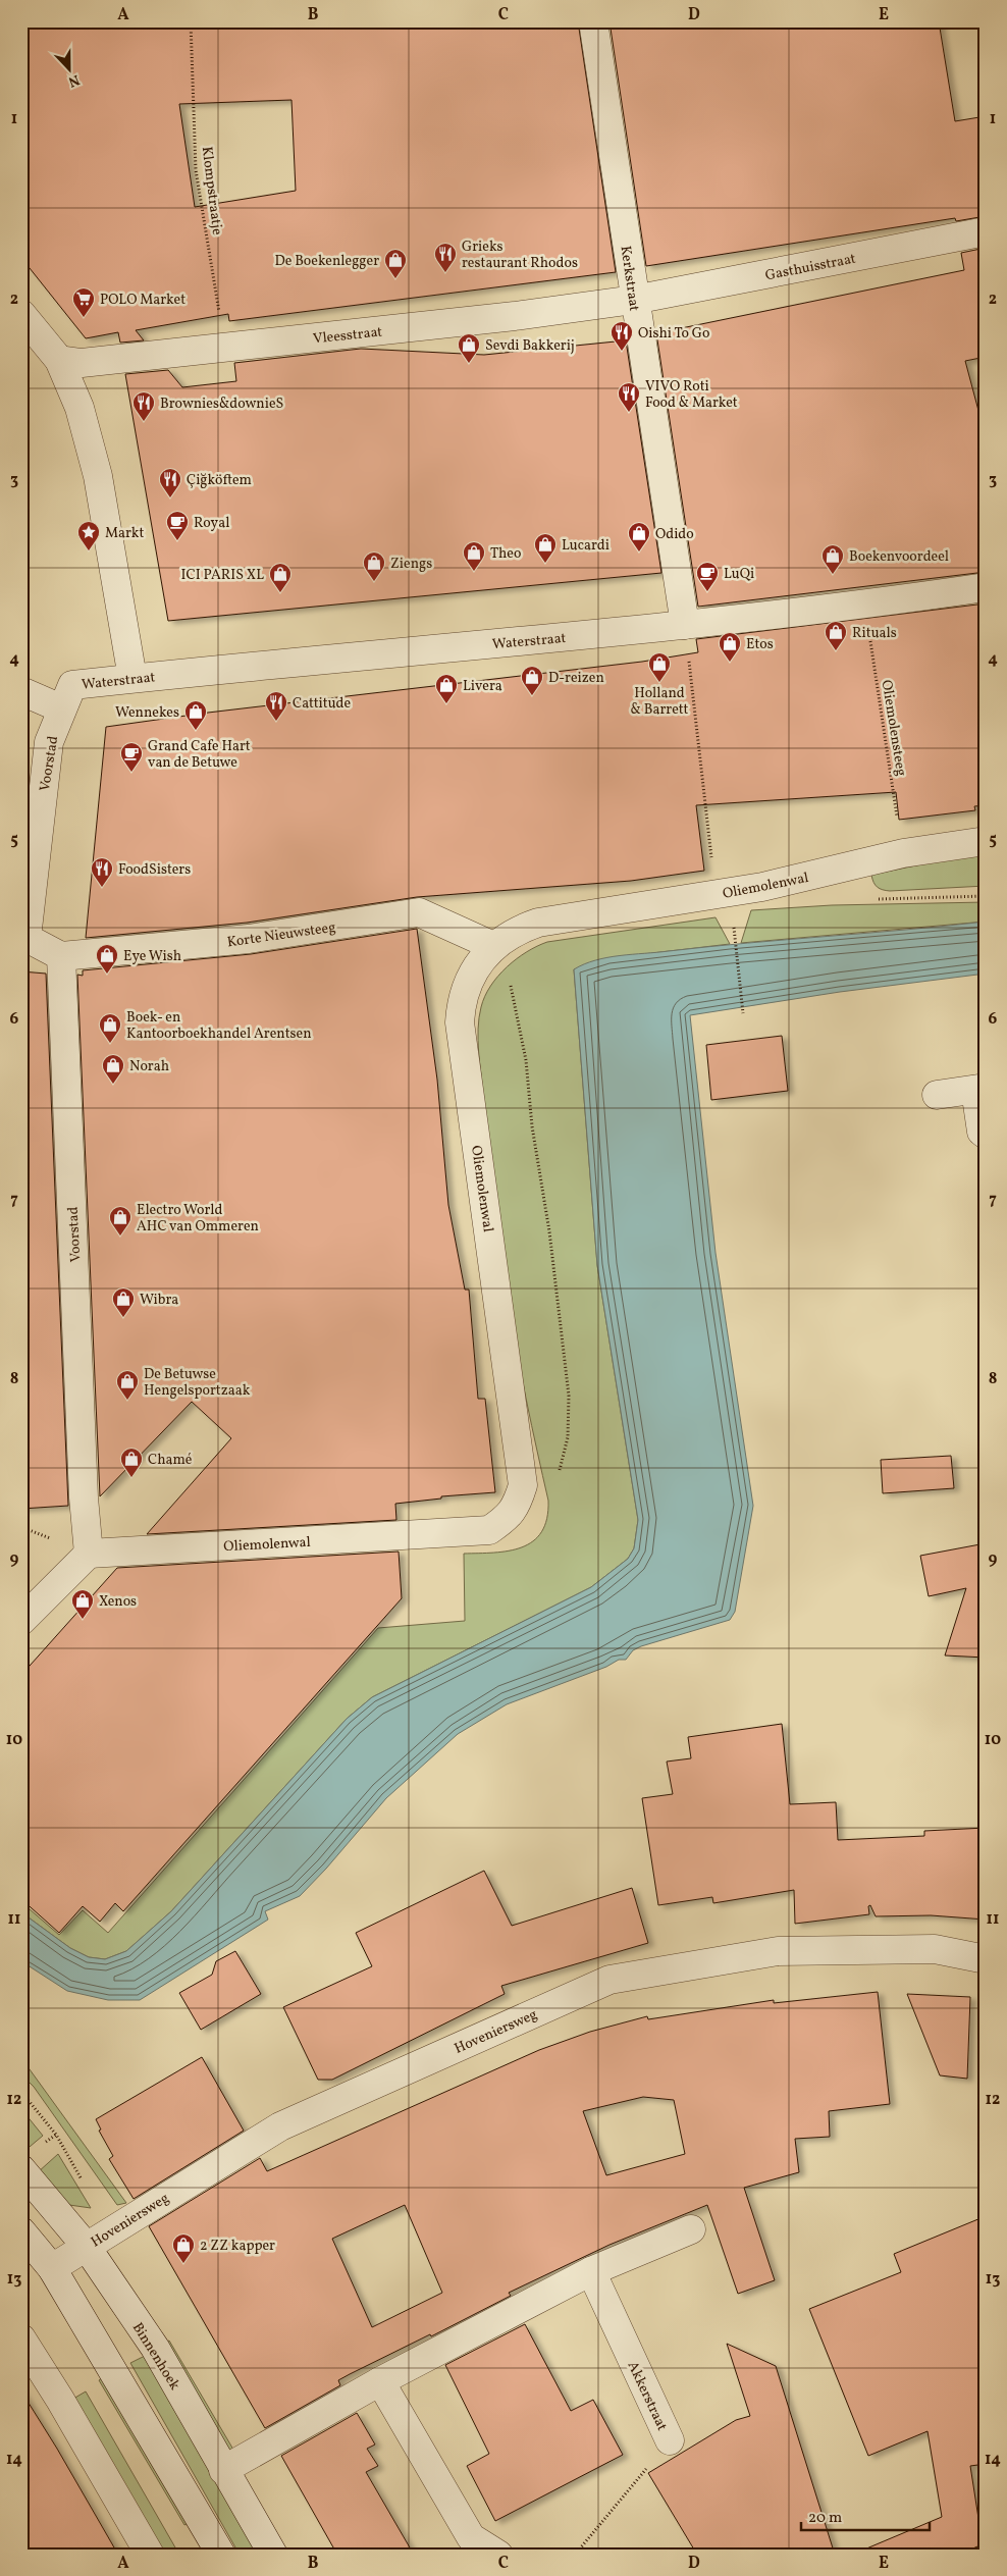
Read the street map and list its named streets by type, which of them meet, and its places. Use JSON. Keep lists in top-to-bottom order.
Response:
{
  "streets": {
    "street": [
      "Gasthuisstraat",
      "Kerkstraat",
      "Vleesstraat",
      "Waterstraat",
      "Voorstad",
      "Oliemolenwal",
      "Korte Nieuwsteeg",
      "Hoveniersweg",
      "Binnenhoek",
      "Akkerstraat"
    ],
    "path": ["Klompstraatje", "Oliemolensteeg"]
  },
  "crossings": [
    ["Gasthuisstraat", "Kerkstraat"],
    ["Gasthuisstraat", "Vleesstraat"],
    ["Kerkstraat", "Vleesstraat"],
    ["Kerkstraat", "Waterstraat"],
    ["Waterstraat", "Oliemolensteeg"],
    ["Waterstraat", "Voorstad"],
    ["Oliemolensteeg", "Oliemolenwal"],
    ["Voorstad", "Oliemolenwal"],
    ["Voorstad", "Korte Nieuwsteeg"],
    ["Oliemolenwal", "Korte Nieuwsteeg"],
    ["Hoveniersweg", "Binnenhoek"]
  ],
  "places": {
    "restaurant": [
      "Grieks restaurant Rhodos",
      "Oishi To Go",
      "VIVO Roti Food & Market",
      "Brownies&downieS",
      "Çiğköftem",
      "Cattitude",
      "FoodSisters"
    ],
    "shop": [
      "De Boekenlegger",
      "Sevdi Bakkerij",
      "Odido",
      "Lucardi",
      "Theo",
      "Boekenvoordeel",
      "Ziengs",
      "ICI PARIS XL",
      "Rituals",
      "Etos",
      "Holland & Barrett",
      "D-reizen",
      "Livera",
      "Wennekes",
      "Eye Wish",
      "Boek- en Kantoorboekhandel Arentsen",
      "Norah",
      "Electro World AHC van Ommeren",
      "Wibra",
      "De Betuwse Hengelsportzaak",
      "Chamé",
      "Xenos",
      "2 ZZ kapper"
    ],
    "supermarket": ["POLO Market"],
    "cafe": ["Royal", "LuQi", "Grand Cafe Hart van de Betuwe"],
    "place": ["Markt"]
  },
  "scale_bar": "20 m",
  "north": "bottom",
  "grid": {
    "columns": [
      "A",
      "B",
      "C",
      "D",
      "E"
    ],
    "rows": [
      "1",
      "2",
      "3",
      "4",
      "5",
      "6",
      "7",
      "8",
      "9",
      "10",
      "11",
      "12",
      "13",
      "14"
    ]
  }
}
